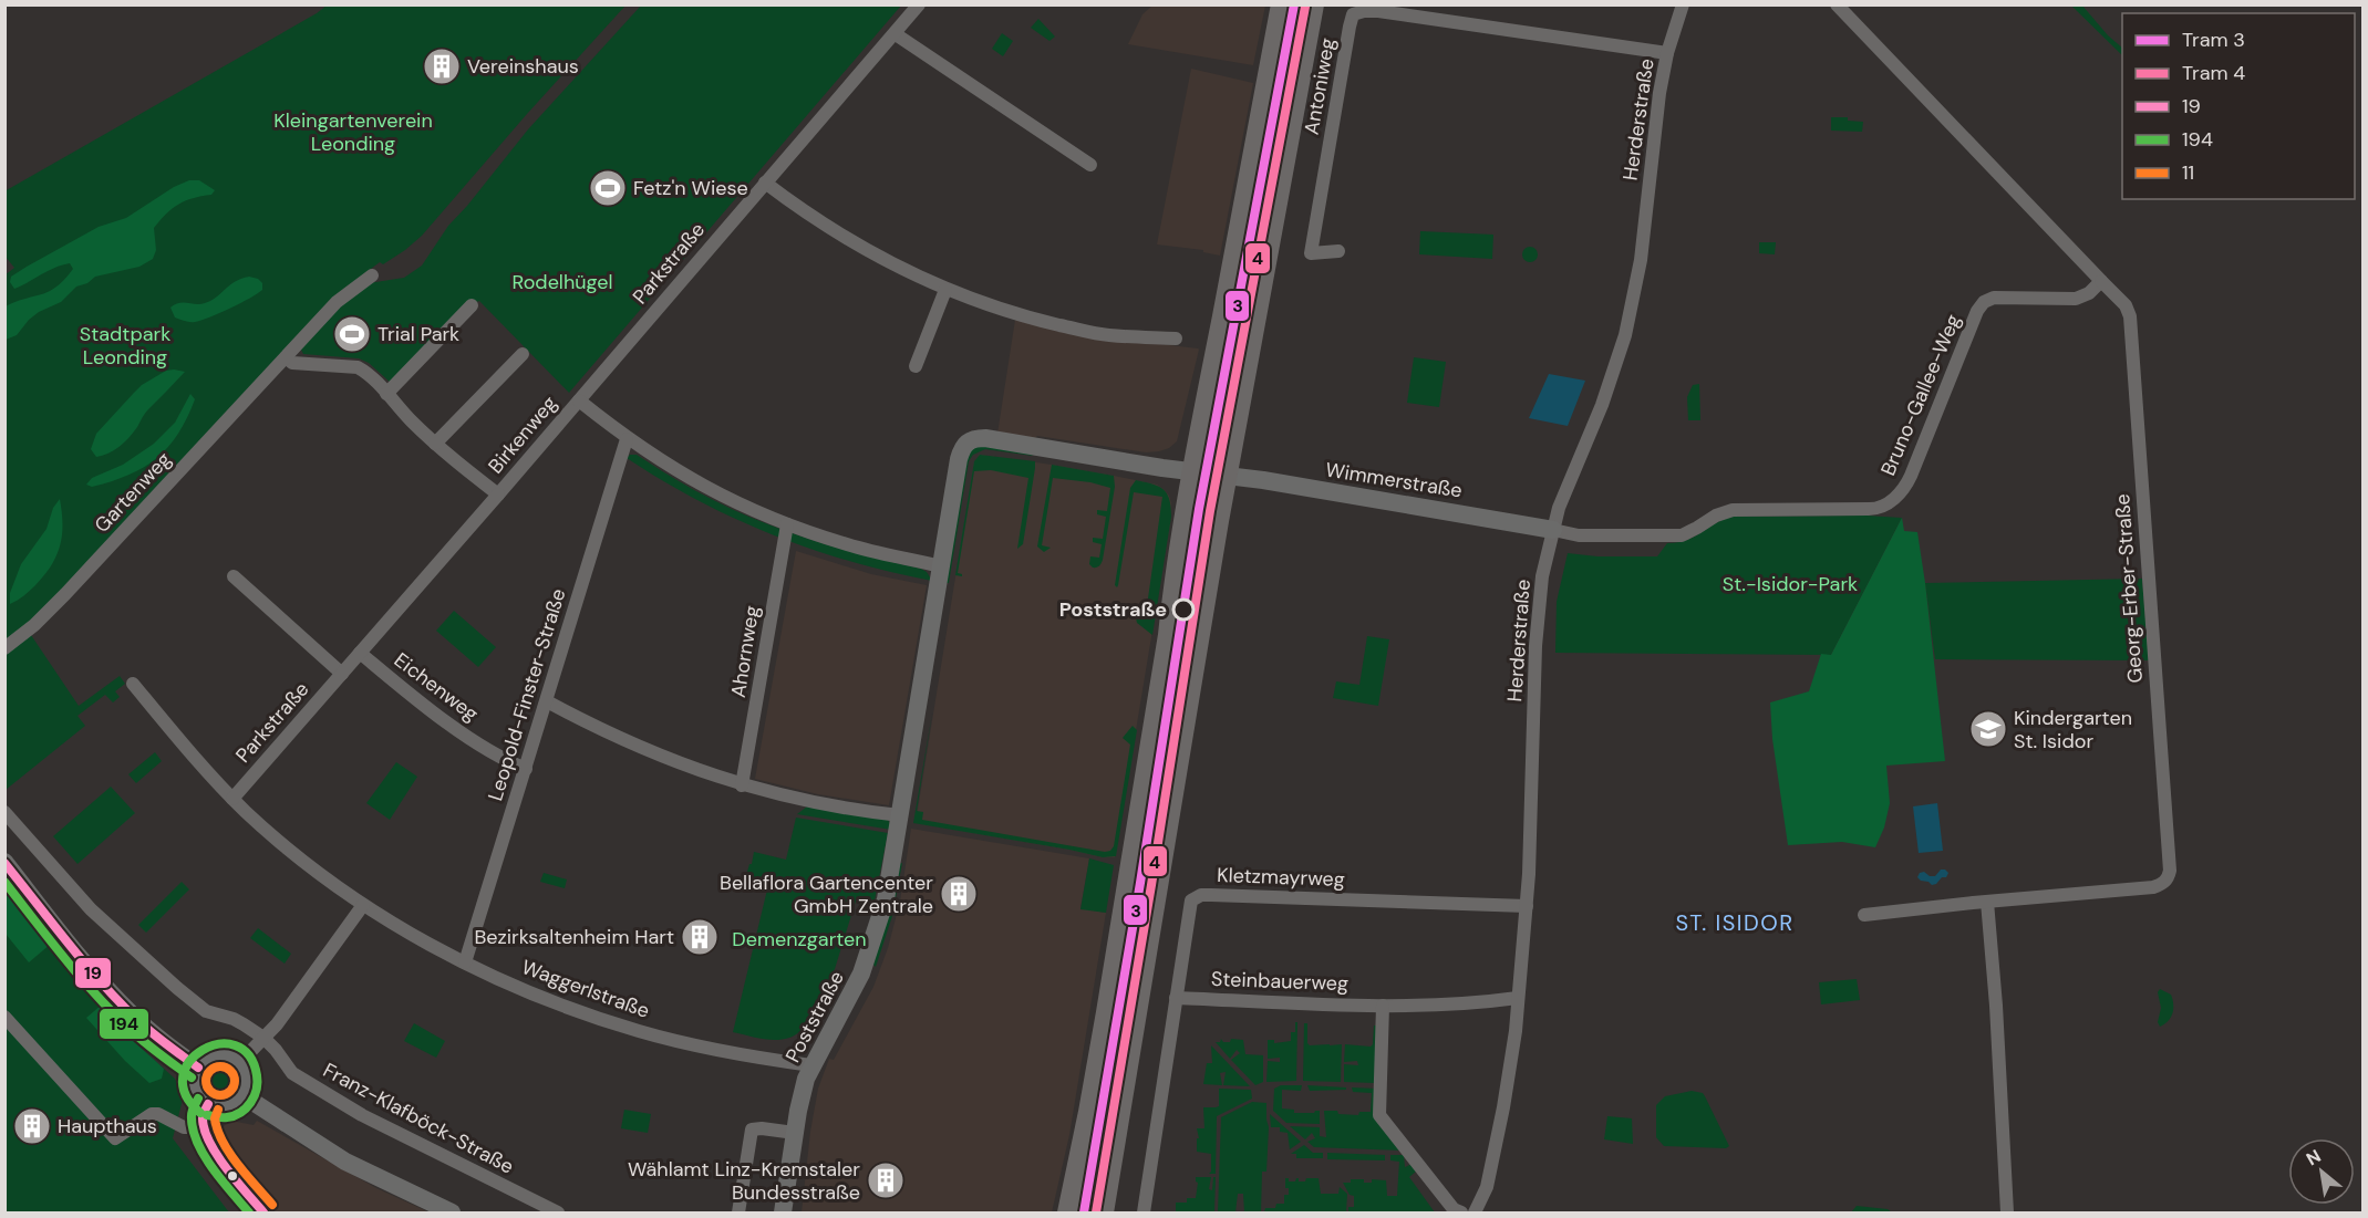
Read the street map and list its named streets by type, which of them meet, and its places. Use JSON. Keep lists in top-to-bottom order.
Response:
{
  "streets": {
    "street": [
      "Antoniweg",
      "Herderstraße",
      "Parkstraße",
      "Bruno-Gallee-Weg",
      "Birkenweg",
      "Wimmerstraße",
      "Gartenweg",
      "Georg-Erber-Straße",
      "Ahornweg",
      "Eichenweg",
      "Leopold-Finster-Straße",
      "Kletzmayrweg",
      "Steinbauerweg",
      "Waggerlstraße",
      "Poststraße",
      "Franz-Klafböck-Straße"
    ]
  },
  "crossings": [
    ["Antoniweg", "Herderstraße"],
    ["Herderstraße", "Bruno-Gallee-Weg"],
    ["Herderstraße", "Wimmerstraße"],
    ["Herderstraße", "Kletzmayrweg"],
    ["Herderstraße", "Steinbauerweg"],
    ["Parkstraße", "Birkenweg"],
    ["Parkstraße", "Eichenweg"],
    ["Parkstraße", "Waggerlstraße"],
    ["Bruno-Gallee-Weg", "Wimmerstraße"],
    ["Bruno-Gallee-Weg", "Georg-Erber-Straße"],
    ["Wimmerstraße", "Poststraße"],
    ["Eichenweg", "Leopold-Finster-Straße"],
    ["Leopold-Finster-Straße", "Waggerlstraße"],
    ["Kletzmayrweg", "Steinbauerweg"],
    ["Waggerlstraße", "Poststraße"]
  ],
  "districts": ["ST. ISIDOR"],
  "parks": [
    "Kleingartenverein Leonding",
    "Rodelhügel",
    "Stadtpark Leonding",
    "St.-Isidor-Park",
    "Demenzgarten"
  ],
  "places": {
    "building": [
      "Vereinshaus",
      "Bellaflora Gartencenter GmbH Zentrale",
      "Bezirksaltenheim Hart",
      "Haupthaus",
      "Wählamt Linz-Kremstaler Bundesstraße"
    ],
    "sports": ["Fetz'n Wiese", "Trial Park"],
    "other": ["Poststraße"],
    "school or university": ["Kindergarten St. Isidor"]
  },
  "lines": [
    "tram line 3",
    "tram line 4",
    "transit line 19",
    "transit line 194",
    "transit line 11"
  ],
  "legend": [
    "Tram 3",
    "Tram 4",
    "19",
    "194",
    "11"
  ],
  "north": "top left"
}
